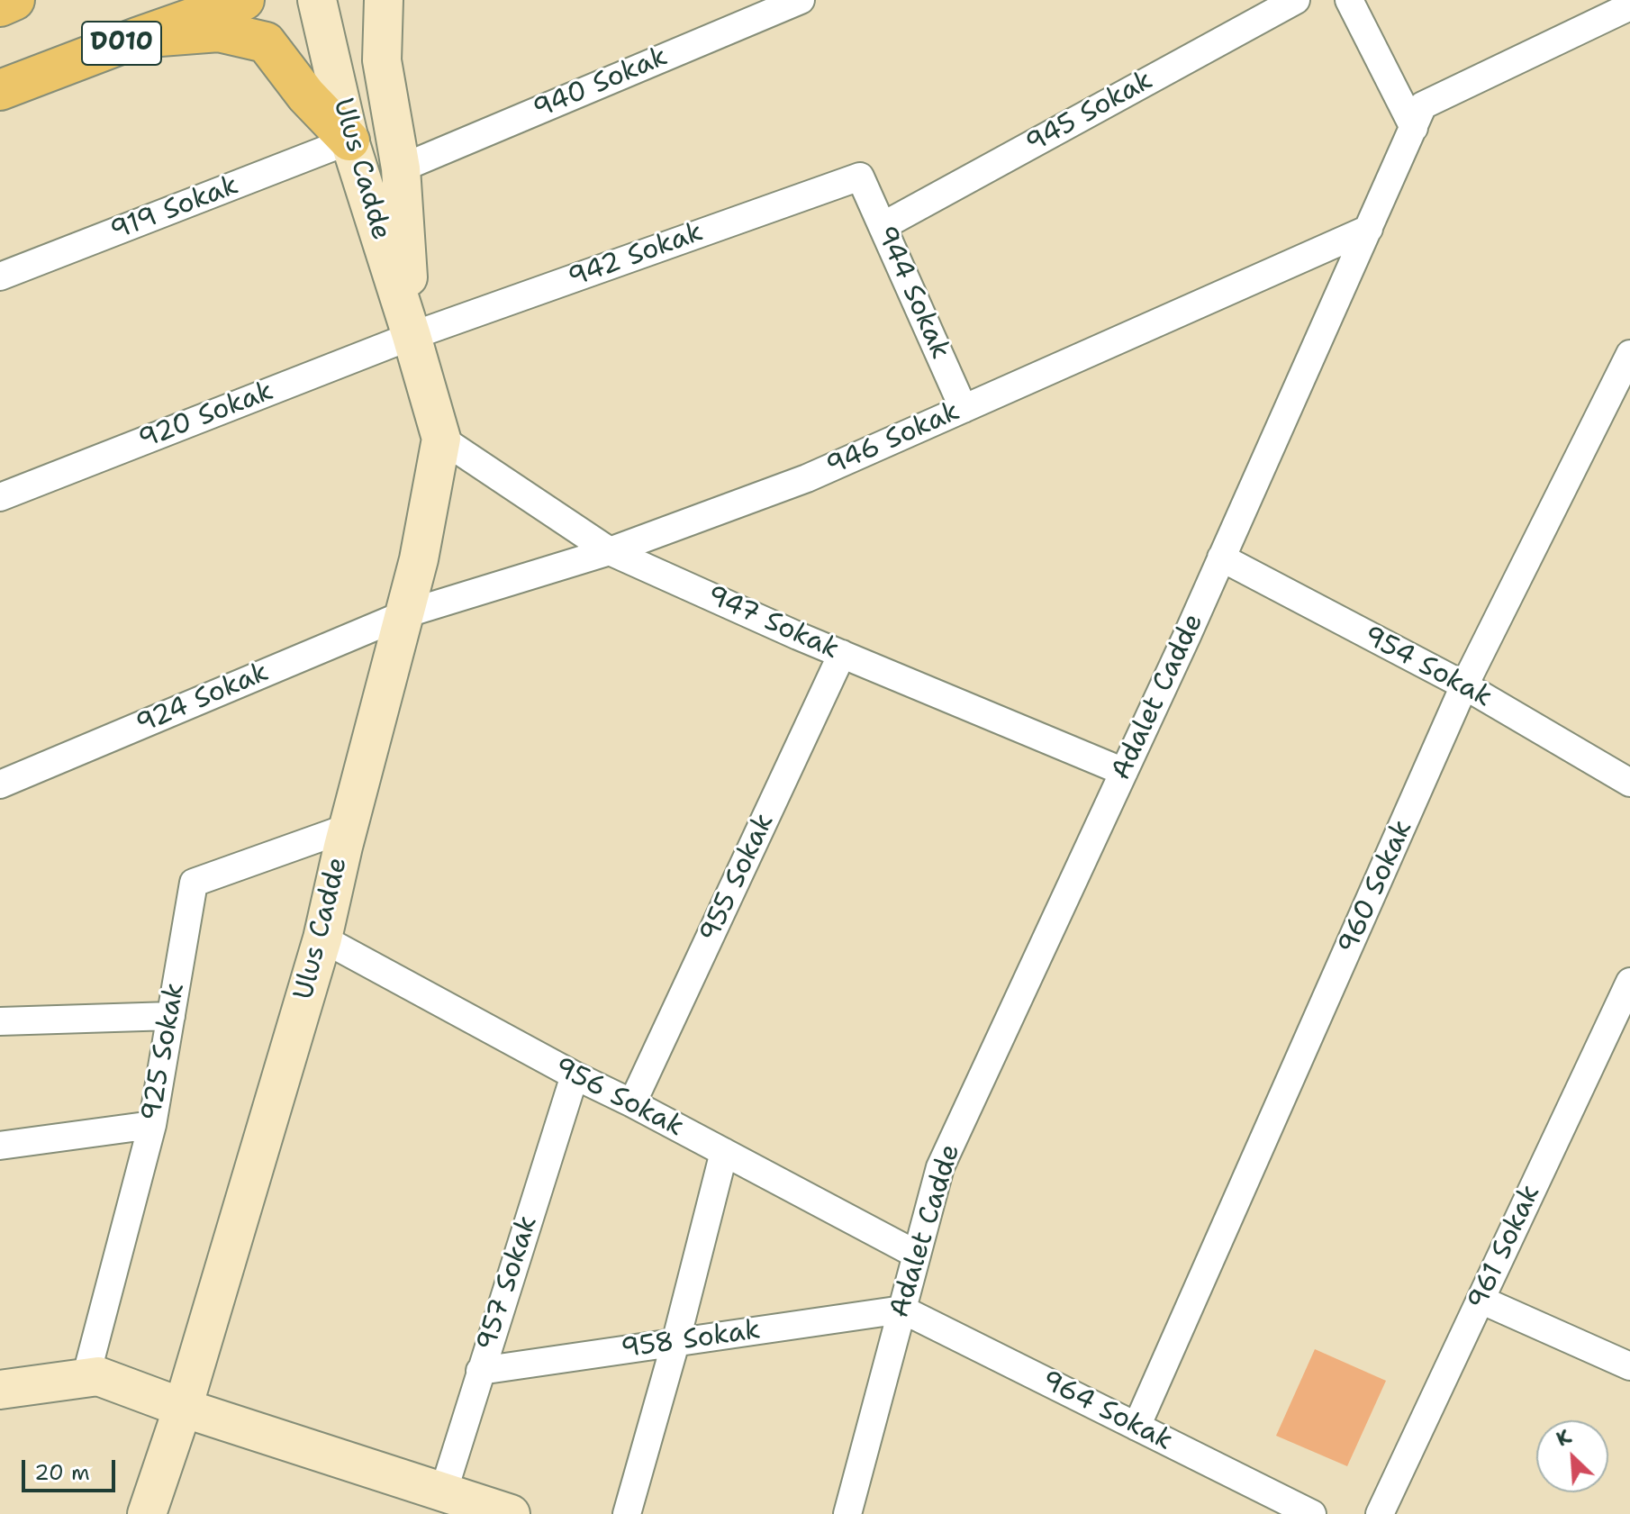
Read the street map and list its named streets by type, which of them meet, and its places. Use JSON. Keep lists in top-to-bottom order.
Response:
{
  "streets": {
    "highway": ["D010"],
    "street": [
      "940 Sokak",
      "945 Sokak",
      "Ulus Cadde",
      "919 Sokak",
      "942 Sokak",
      "944 Sokak",
      "920 Sokak",
      "946 Sokak",
      "947 Sokak",
      "954 Sokak",
      "Adalet Cadde",
      "924 Sokak",
      "955 Sokak",
      "960 Sokak",
      "925 Sokak",
      "956 Sokak",
      "961 Sokak",
      "957 Sokak",
      "958 Sokak",
      "964 Sokak"
    ]
  },
  "crossings": [
    ["940 Sokak", "Ulus Cadde"],
    ["945 Sokak", "944 Sokak"],
    ["Ulus Cadde", "919 Sokak"],
    ["Ulus Cadde", "942 Sokak"],
    ["Ulus Cadde", "920 Sokak"],
    ["Ulus Cadde", "946 Sokak"],
    ["Ulus Cadde", "947 Sokak"],
    ["Ulus Cadde", "924 Sokak"],
    ["Ulus Cadde", "925 Sokak"],
    ["Ulus Cadde", "956 Sokak"],
    ["942 Sokak", "944 Sokak"],
    ["942 Sokak", "920 Sokak"],
    ["944 Sokak", "946 Sokak"],
    ["946 Sokak", "947 Sokak"],
    ["946 Sokak", "Adalet Cadde"],
    ["946 Sokak", "924 Sokak"],
    ["947 Sokak", "Adalet Cadde"],
    ["947 Sokak", "955 Sokak"],
    ["954 Sokak", "Adalet Cadde"],
    ["954 Sokak", "960 Sokak"],
    ["Adalet Cadde", "956 Sokak"],
    ["Adalet Cadde", "958 Sokak"],
    ["Adalet Cadde", "964 Sokak"],
    ["955 Sokak", "956 Sokak"],
    ["960 Sokak", "964 Sokak"],
    ["956 Sokak", "957 Sokak"],
    ["957 Sokak", "958 Sokak"],
    ["958 Sokak", "964 Sokak"]
  ],
  "scale_bar": "20 m",
  "north": "top left"
}
